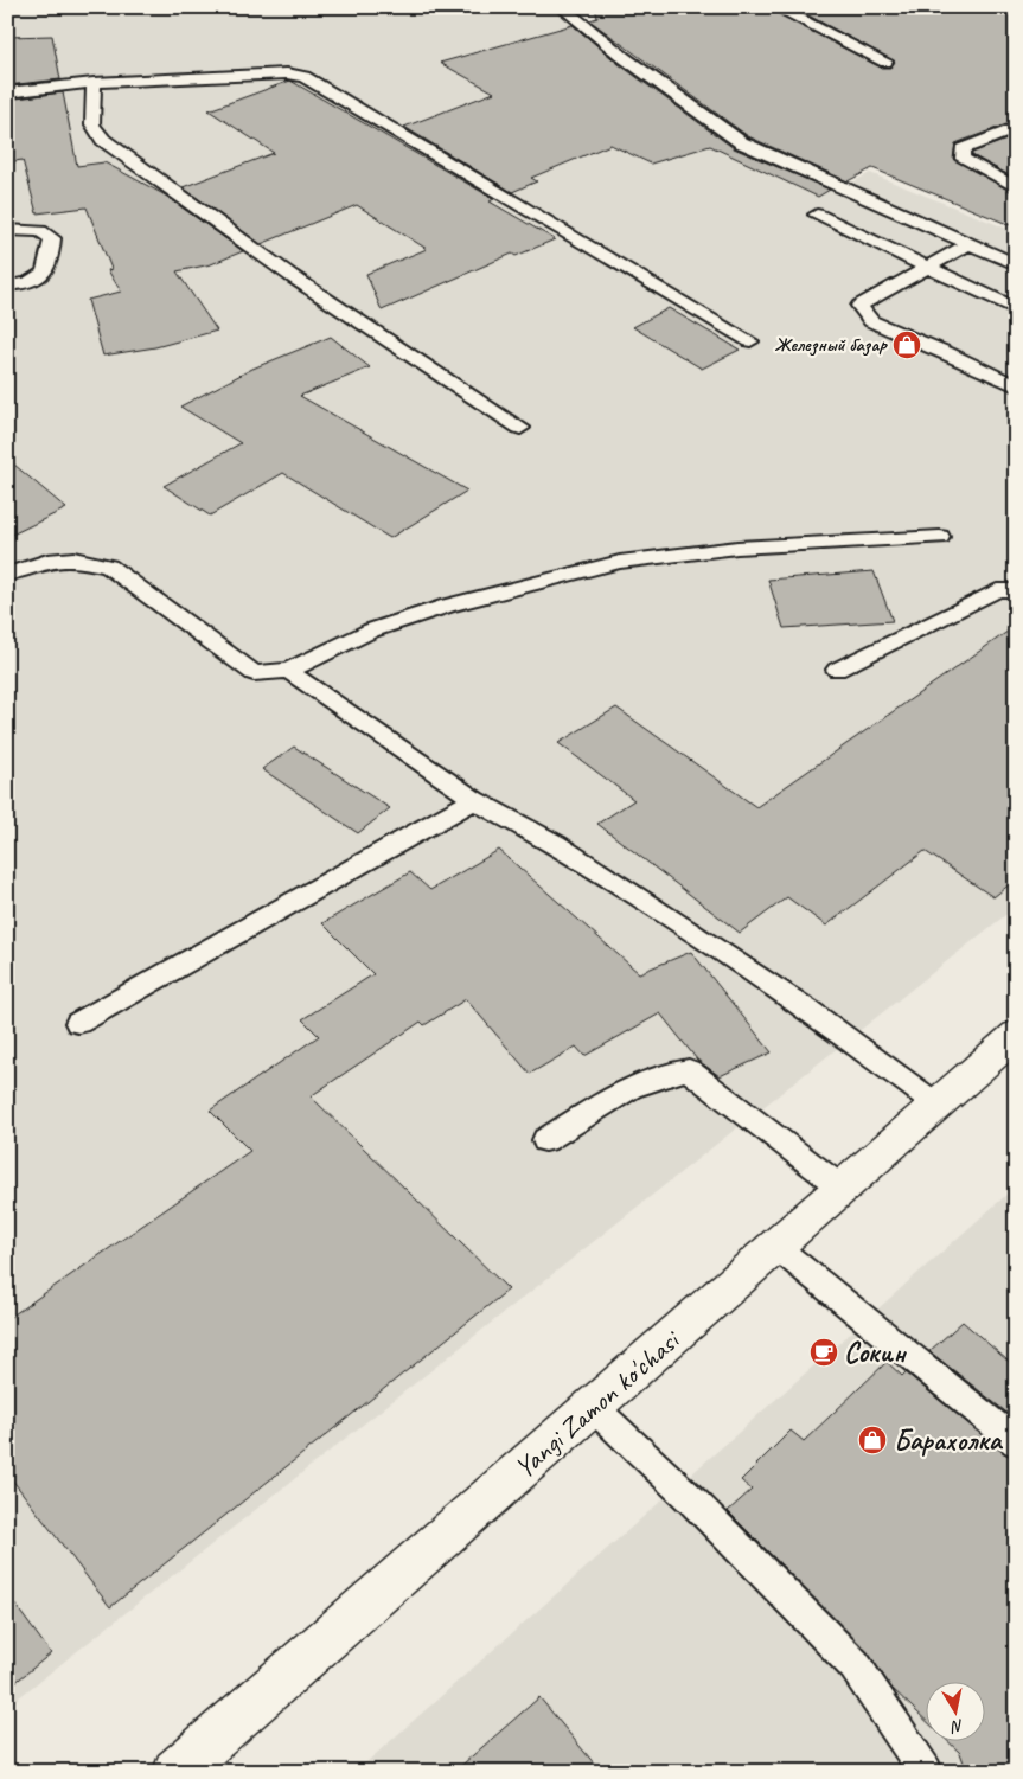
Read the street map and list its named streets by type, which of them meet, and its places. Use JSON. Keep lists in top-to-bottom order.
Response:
{
  "streets": {
    "street": ["Yangi Zamon ko'chasi"]
  },
  "places": {
    "shop": ["Железный базар", "Барахолка"],
    "cafe": ["Сокин"]
  },
  "north": "bottom"
}
